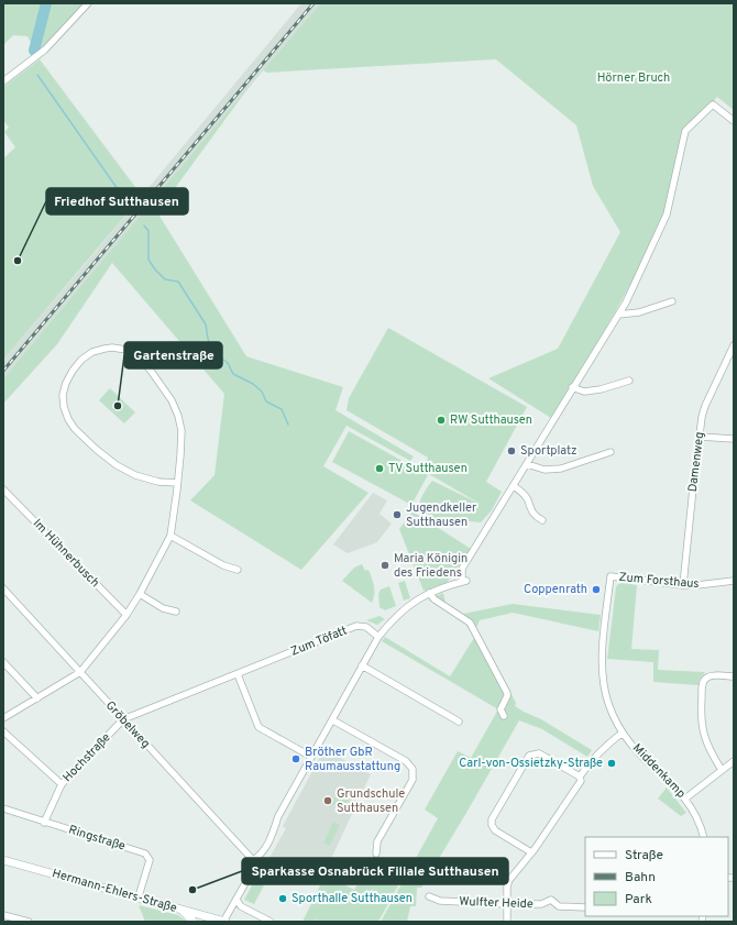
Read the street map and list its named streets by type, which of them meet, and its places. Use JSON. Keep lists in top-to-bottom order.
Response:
{
  "streets": {
    "street": [
      "Damenweg",
      "Im Hühnerbusch",
      "Zum Forsthaus",
      "Zum Töfatt",
      "Gröbelweg",
      "Hochstraße",
      "Middenkamp",
      "Ringstraße",
      "Hermann-Ehlers-Straße",
      "Wulfter Heide"
    ]
  },
  "crossings": [
    ["Damenweg", "Zum Forsthaus"],
    ["Zum Forsthaus", "Middenkamp"],
    ["Zum Töfatt", "Gröbelweg"],
    ["Zum Töfatt", "Hochstraße"],
    ["Gröbelweg", "Hochstraße"],
    ["Hochstraße", "Ringstraße"],
    ["Ringstraße", "Hermann-Ehlers-Straße"]
  ],
  "parks": ["Hörner Bruch"],
  "places": [
    "Friedhof Sutthausen",
    "Gartenstraße",
    "RW Sutthausen",
    "Sportplatz",
    "TV Sutthausen",
    "Jugendkeller Sutthausen",
    "Maria Königin des Friedens",
    "Coppenrath",
    "Bröther GbR Raumausstattung",
    "Carl-von-Ossietzky-Straße",
    "Grundschule Sutthausen",
    "Sparkasse Osnabrück Filiale Sutthausen",
    "Sporthalle Sutthausen"
  ],
  "legend": ["Straße", "Bahn", "Park"]
}
